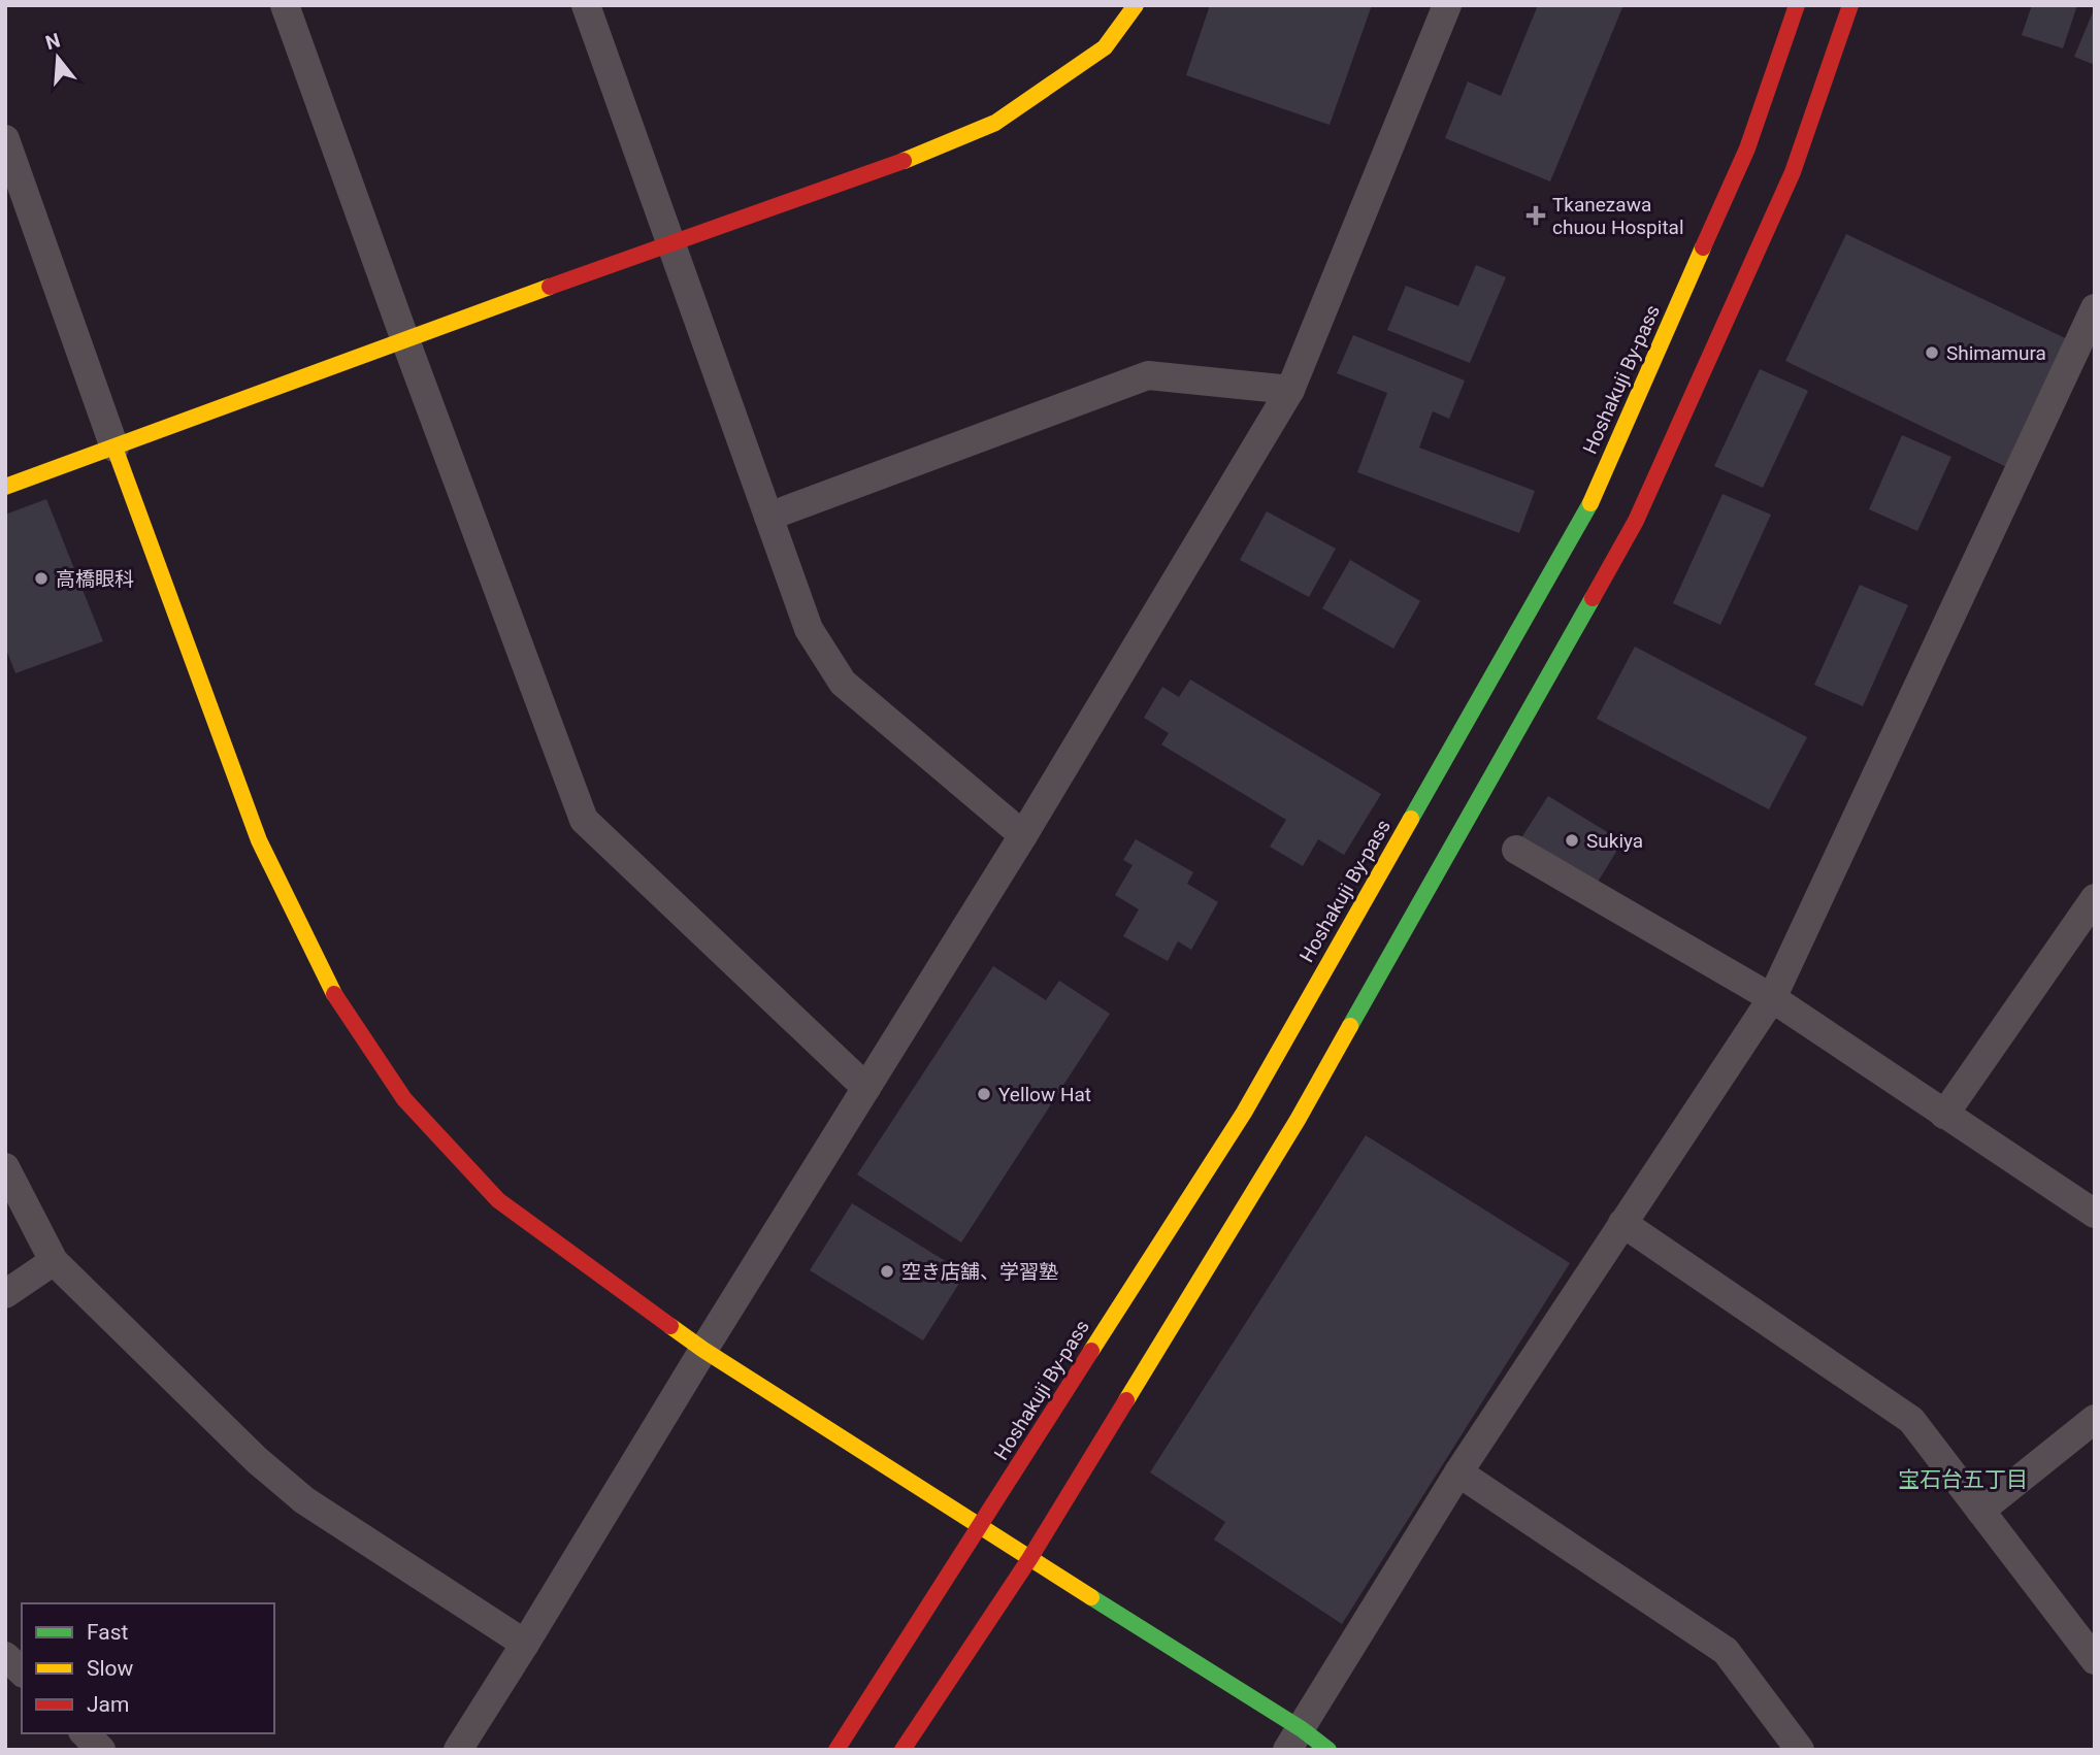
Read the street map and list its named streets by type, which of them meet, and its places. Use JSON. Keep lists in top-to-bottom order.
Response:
{
  "streets": {
    "main road": ["Hoshakuji By-pass"]
  },
  "districts": ["宝石台五丁目"],
  "places": {
    "health": ["Tkanezawa chuou Hospital"],
    "other": [
      "Shimamura",
      "高橋眼科",
      "Sukiya",
      "Yellow Hat",
      "空き店舗、学習塾"
    ]
  },
  "legend": ["Fast", "Slow", "Jam"],
  "north": "top"
}
